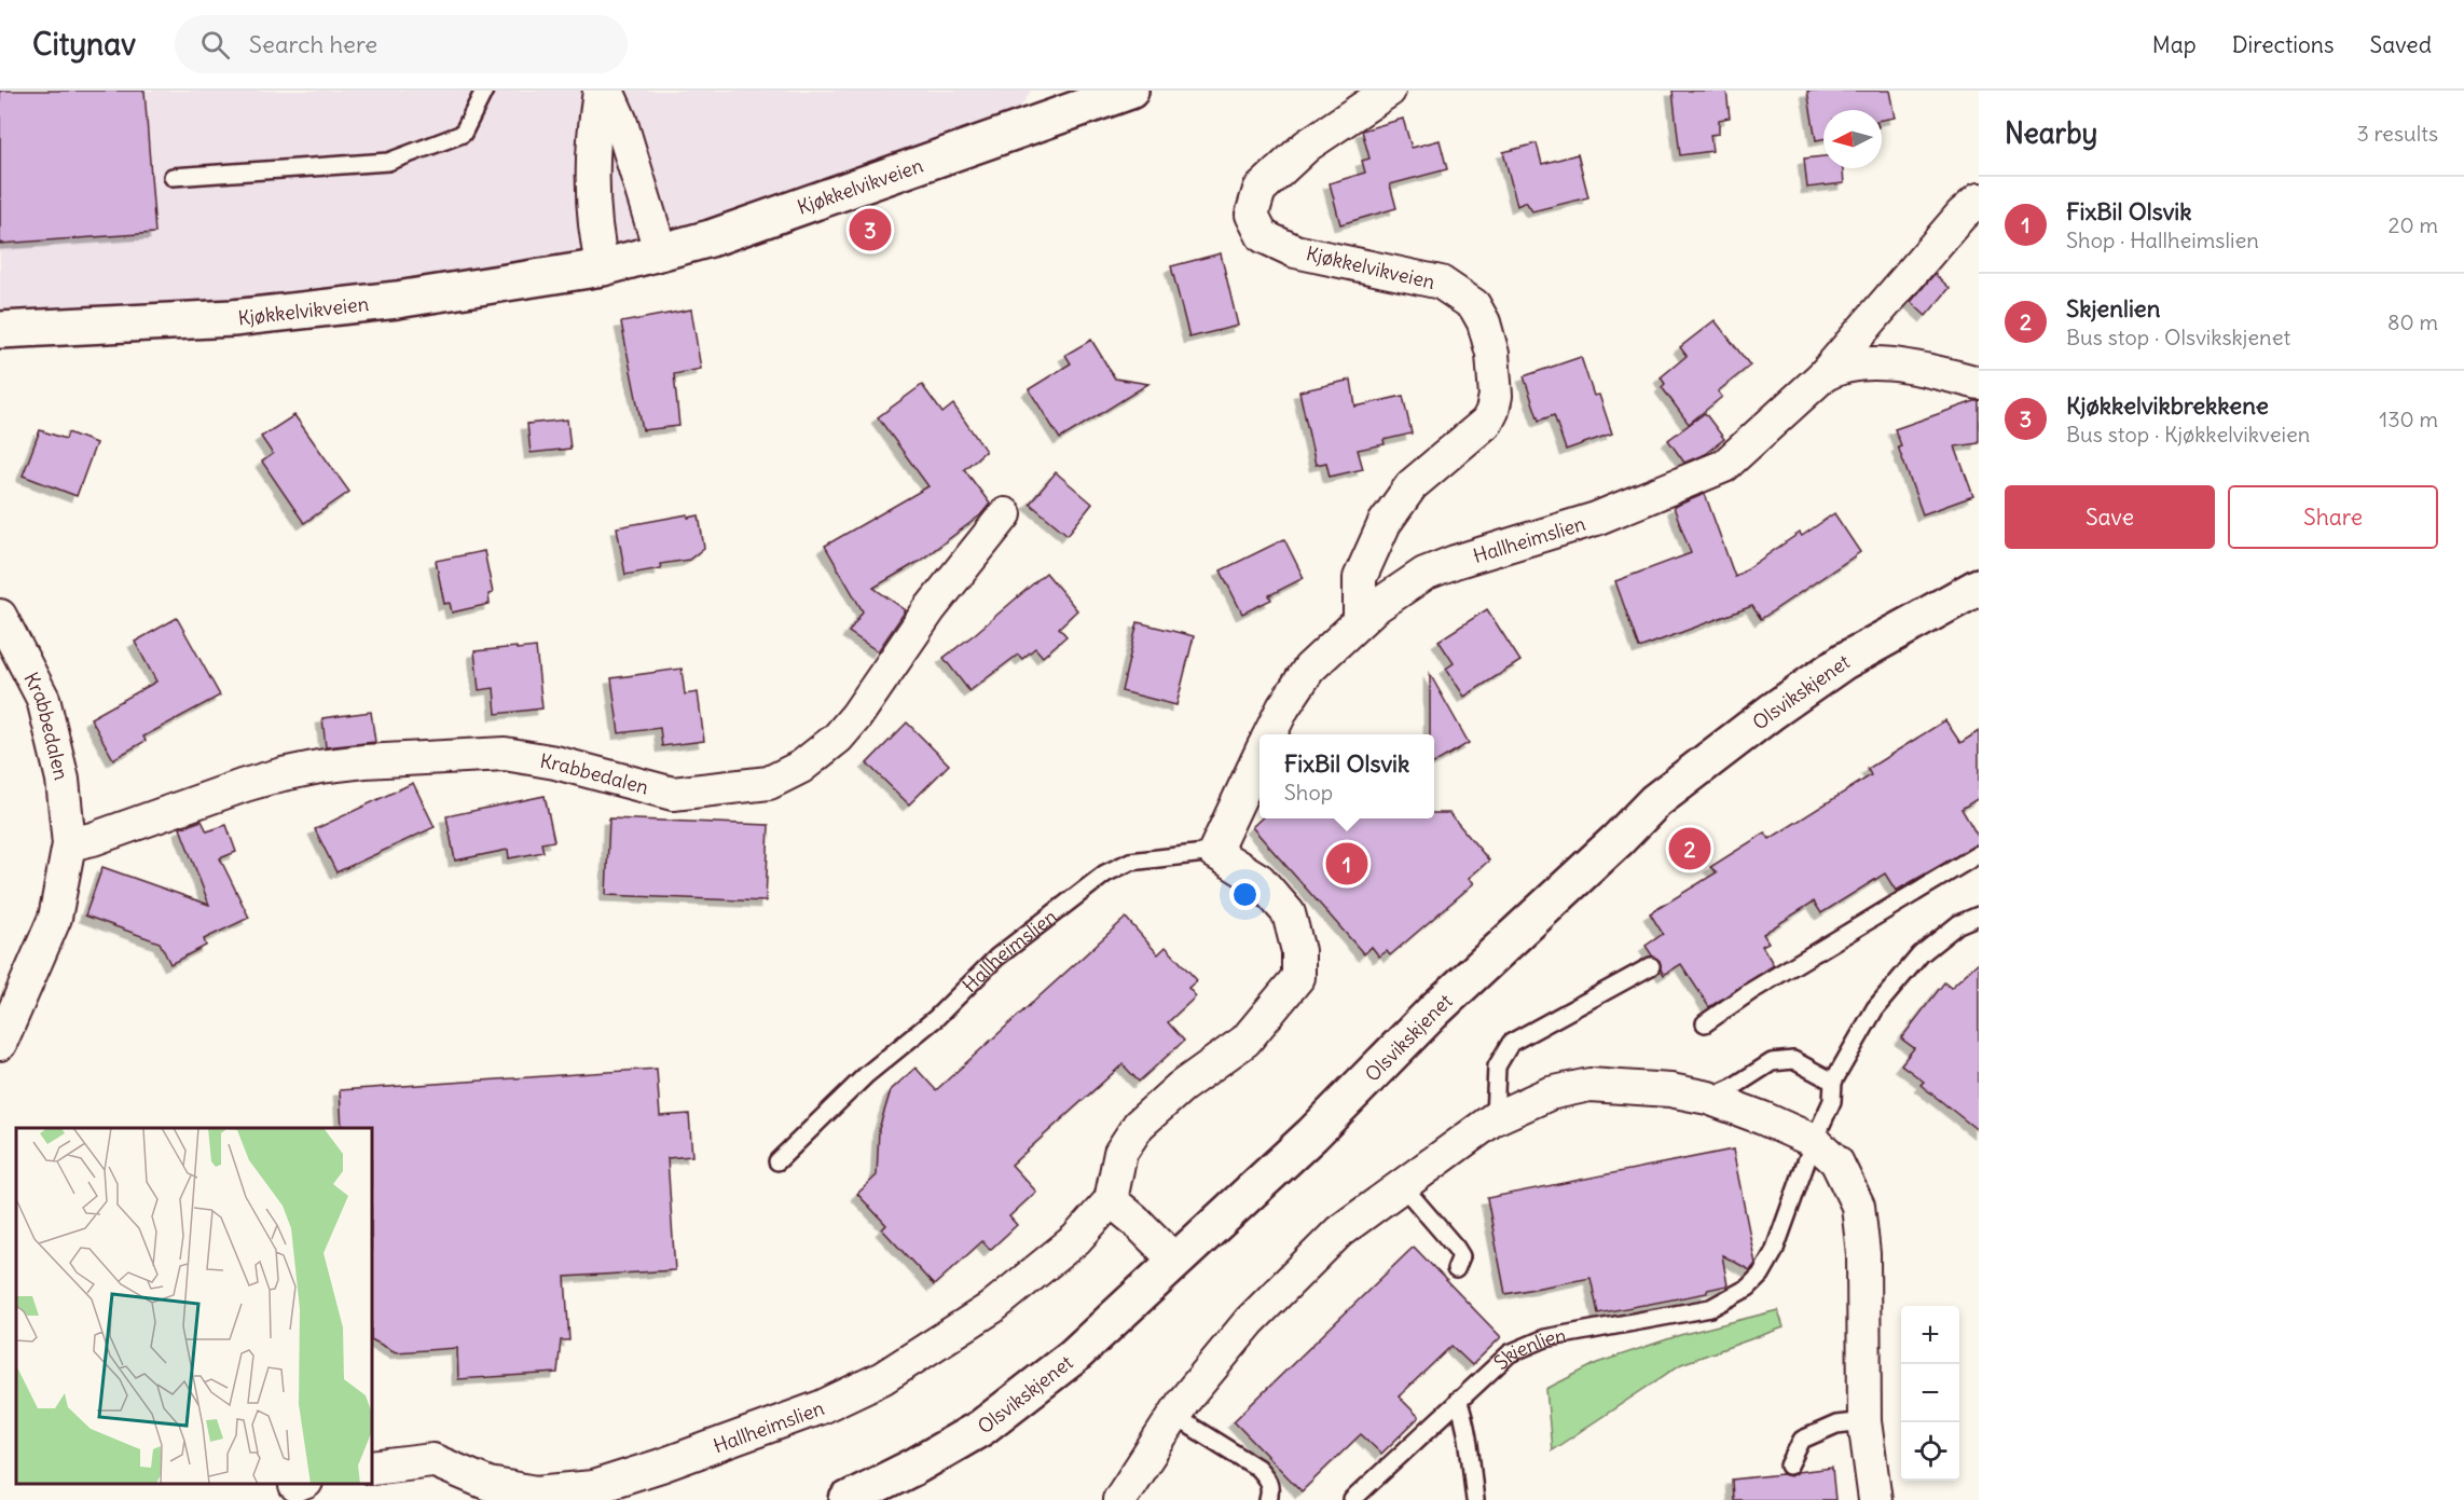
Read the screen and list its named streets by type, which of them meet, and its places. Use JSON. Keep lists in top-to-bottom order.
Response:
{
  "streets": {
    "main road": ["Kjøkkelvikveien", "Olsvikskjenet"],
    "street": ["Hallheimslien", "Krabbedalen"],
    "lane": ["Skjenlien"]
  },
  "crossings": [
    ["Kjøkkelvikveien", "Hallheimslien"]
  ],
  "north": "left",
  "page": {
    "header": "Citynav",
    "search": "Search here",
    "nav": ["Map", "Directions", "Saved"],
    "heading": ["Nearby", "3 results"],
    "list": [
      {
        "mark": "1",
        "name": "FixBil Olsvik",
        "note": "Shop · Hallheimslien",
        "value": "20 m"
      },
      {
        "mark": "2",
        "name": "Skjenlien",
        "note": "Bus stop · Olsvikskjenet",
        "value": "80 m"
      },
      {
        "mark": "3",
        "name": "Kjøkkelvikbrekkene",
        "note": "Bus stop · Kjøkkelvikveien",
        "value": "130 m"
      }
    ],
    "pins": ["3", "2", "1"],
    "buttons": ["Save", "Share"],
    "popup": ["FixBil Olsvik", "Shop"],
    "map_buttons": ["+", "−"]
  }
}
